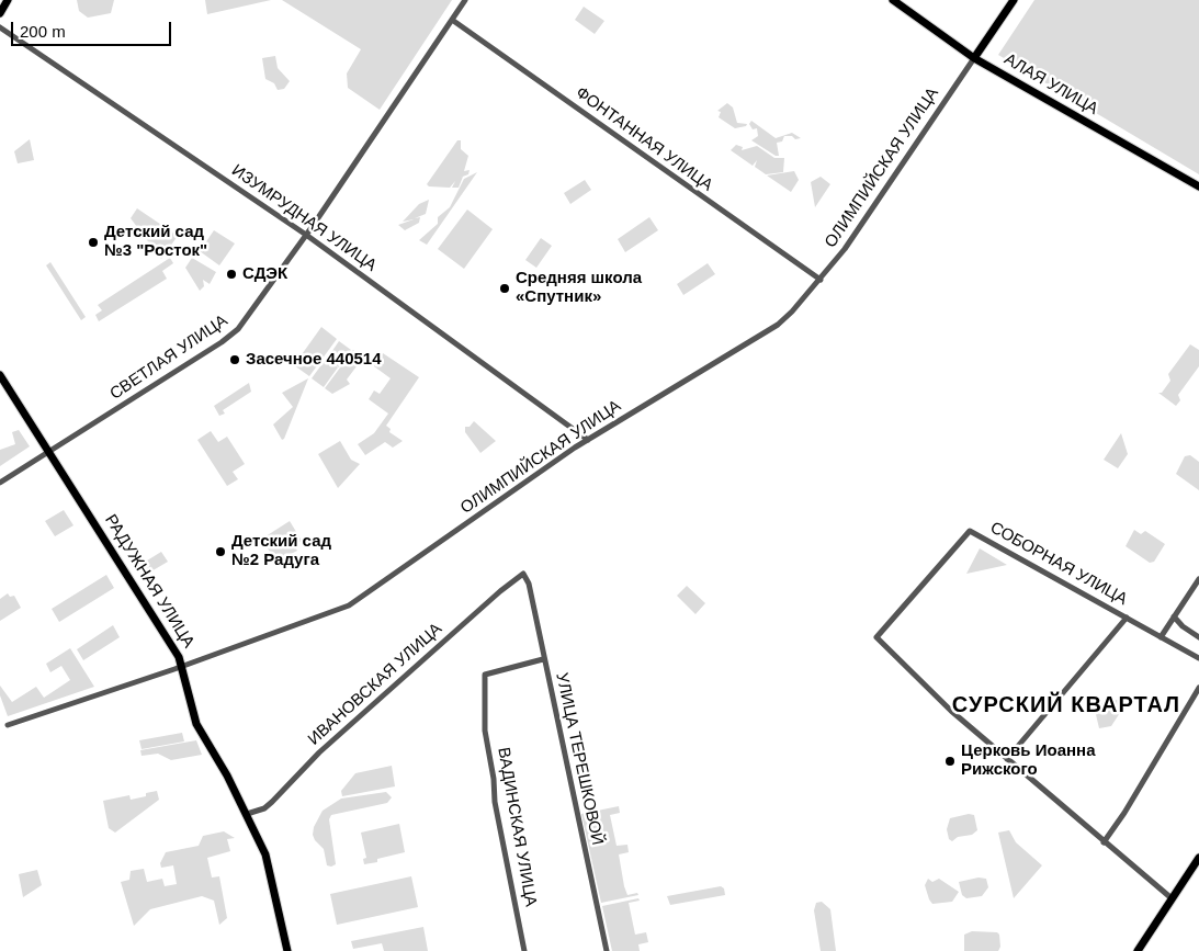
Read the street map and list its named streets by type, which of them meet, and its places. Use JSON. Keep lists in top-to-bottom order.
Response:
{
  "streets": {
    "main road": ["АЛАЯ УЛИЦА", "РАДУЖНАЯ УЛИЦА"],
    "street": [
      "ФОНТАННАЯ УЛИЦА",
      "ОЛИМПИЙСКАЯ УЛИЦА",
      "ИЗУМРУДНАЯ УЛИЦА",
      "СВЕТЛАЯ УЛИЦА",
      "СОБОРНАЯ УЛИЦА",
      "ИВАНОВСКАЯ УЛИЦА",
      "УЛИЦА ТЕРЕШКОВОЙ",
      "ВАДИНСКАЯ УЛИЦА"
    ]
  },
  "crossings": [
    ["АЛАЯ УЛИЦА", "ОЛИМПИЙСКАЯ УЛИЦА"],
    ["ФОНТАННАЯ УЛИЦА", "ОЛИМПИЙСКАЯ УЛИЦА"],
    ["ФОНТАННАЯ УЛИЦА", "СВЕТЛАЯ УЛИЦА"],
    ["ОЛИМПИЙСКАЯ УЛИЦА", "ИЗУМРУДНАЯ УЛИЦА"],
    ["ОЛИМПИЙСКАЯ УЛИЦА", "РАДУЖНАЯ УЛИЦА"],
    ["ИЗУМРУДНАЯ УЛИЦА", "СВЕТЛАЯ УЛИЦА"],
    ["СВЕТЛАЯ УЛИЦА", "РАДУЖНАЯ УЛИЦА"],
    ["РАДУЖНАЯ УЛИЦА", "ИВАНОВСКАЯ УЛИЦА"],
    ["ИВАНОВСКАЯ УЛИЦА", "УЛИЦА ТЕРЕШКОВОЙ"],
    ["УЛИЦА ТЕРЕШКОВОЙ", "ВАДИНСКАЯ УЛИЦА"]
  ],
  "districts": ["СУРСКИЙ КВАРТАЛ"],
  "places": [
    "Детский сад №3 \"Росток\"",
    "СДЭК",
    "Средняя школа «Спутник»",
    "Засечное 440514",
    "Детский сад №2 Радуга",
    "Церковь Иоанна Рижского"
  ],
  "scale_bar": "200 m"
}
